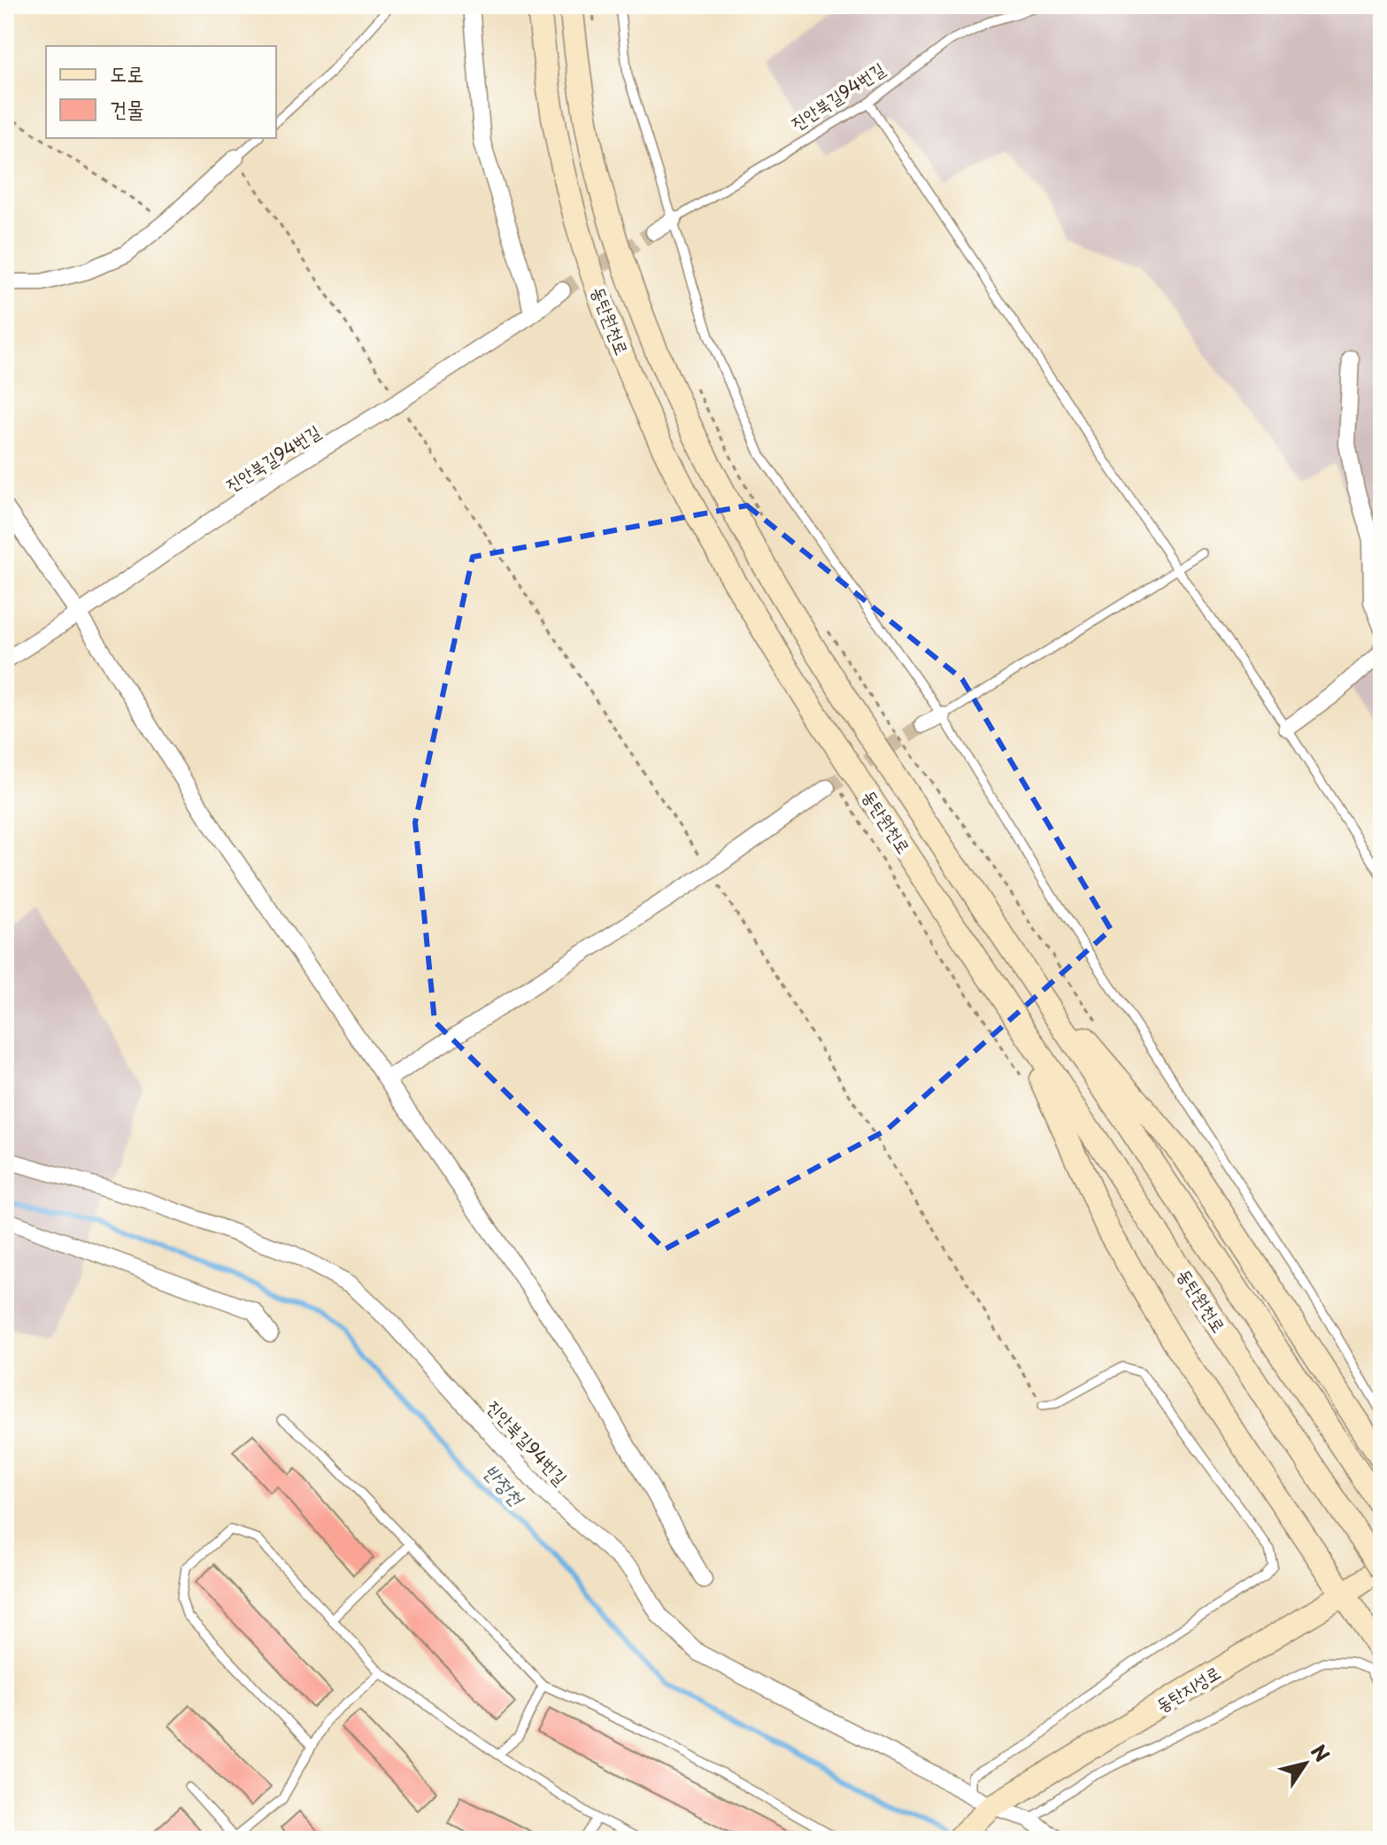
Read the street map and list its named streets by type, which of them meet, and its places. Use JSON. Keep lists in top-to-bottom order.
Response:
{
  "streets": {
    "main road": ["동탄원천로", "동탄지성로"],
    "street": ["진안북길94번길"]
  },
  "crossings": [
    ["진안북길94번길", "동탄지성로"],
    ["동탄원천로", "동탄지성로"]
  ],
  "water": ["반정천"],
  "legend": ["도로", "건물"],
  "north": "top right"
}
